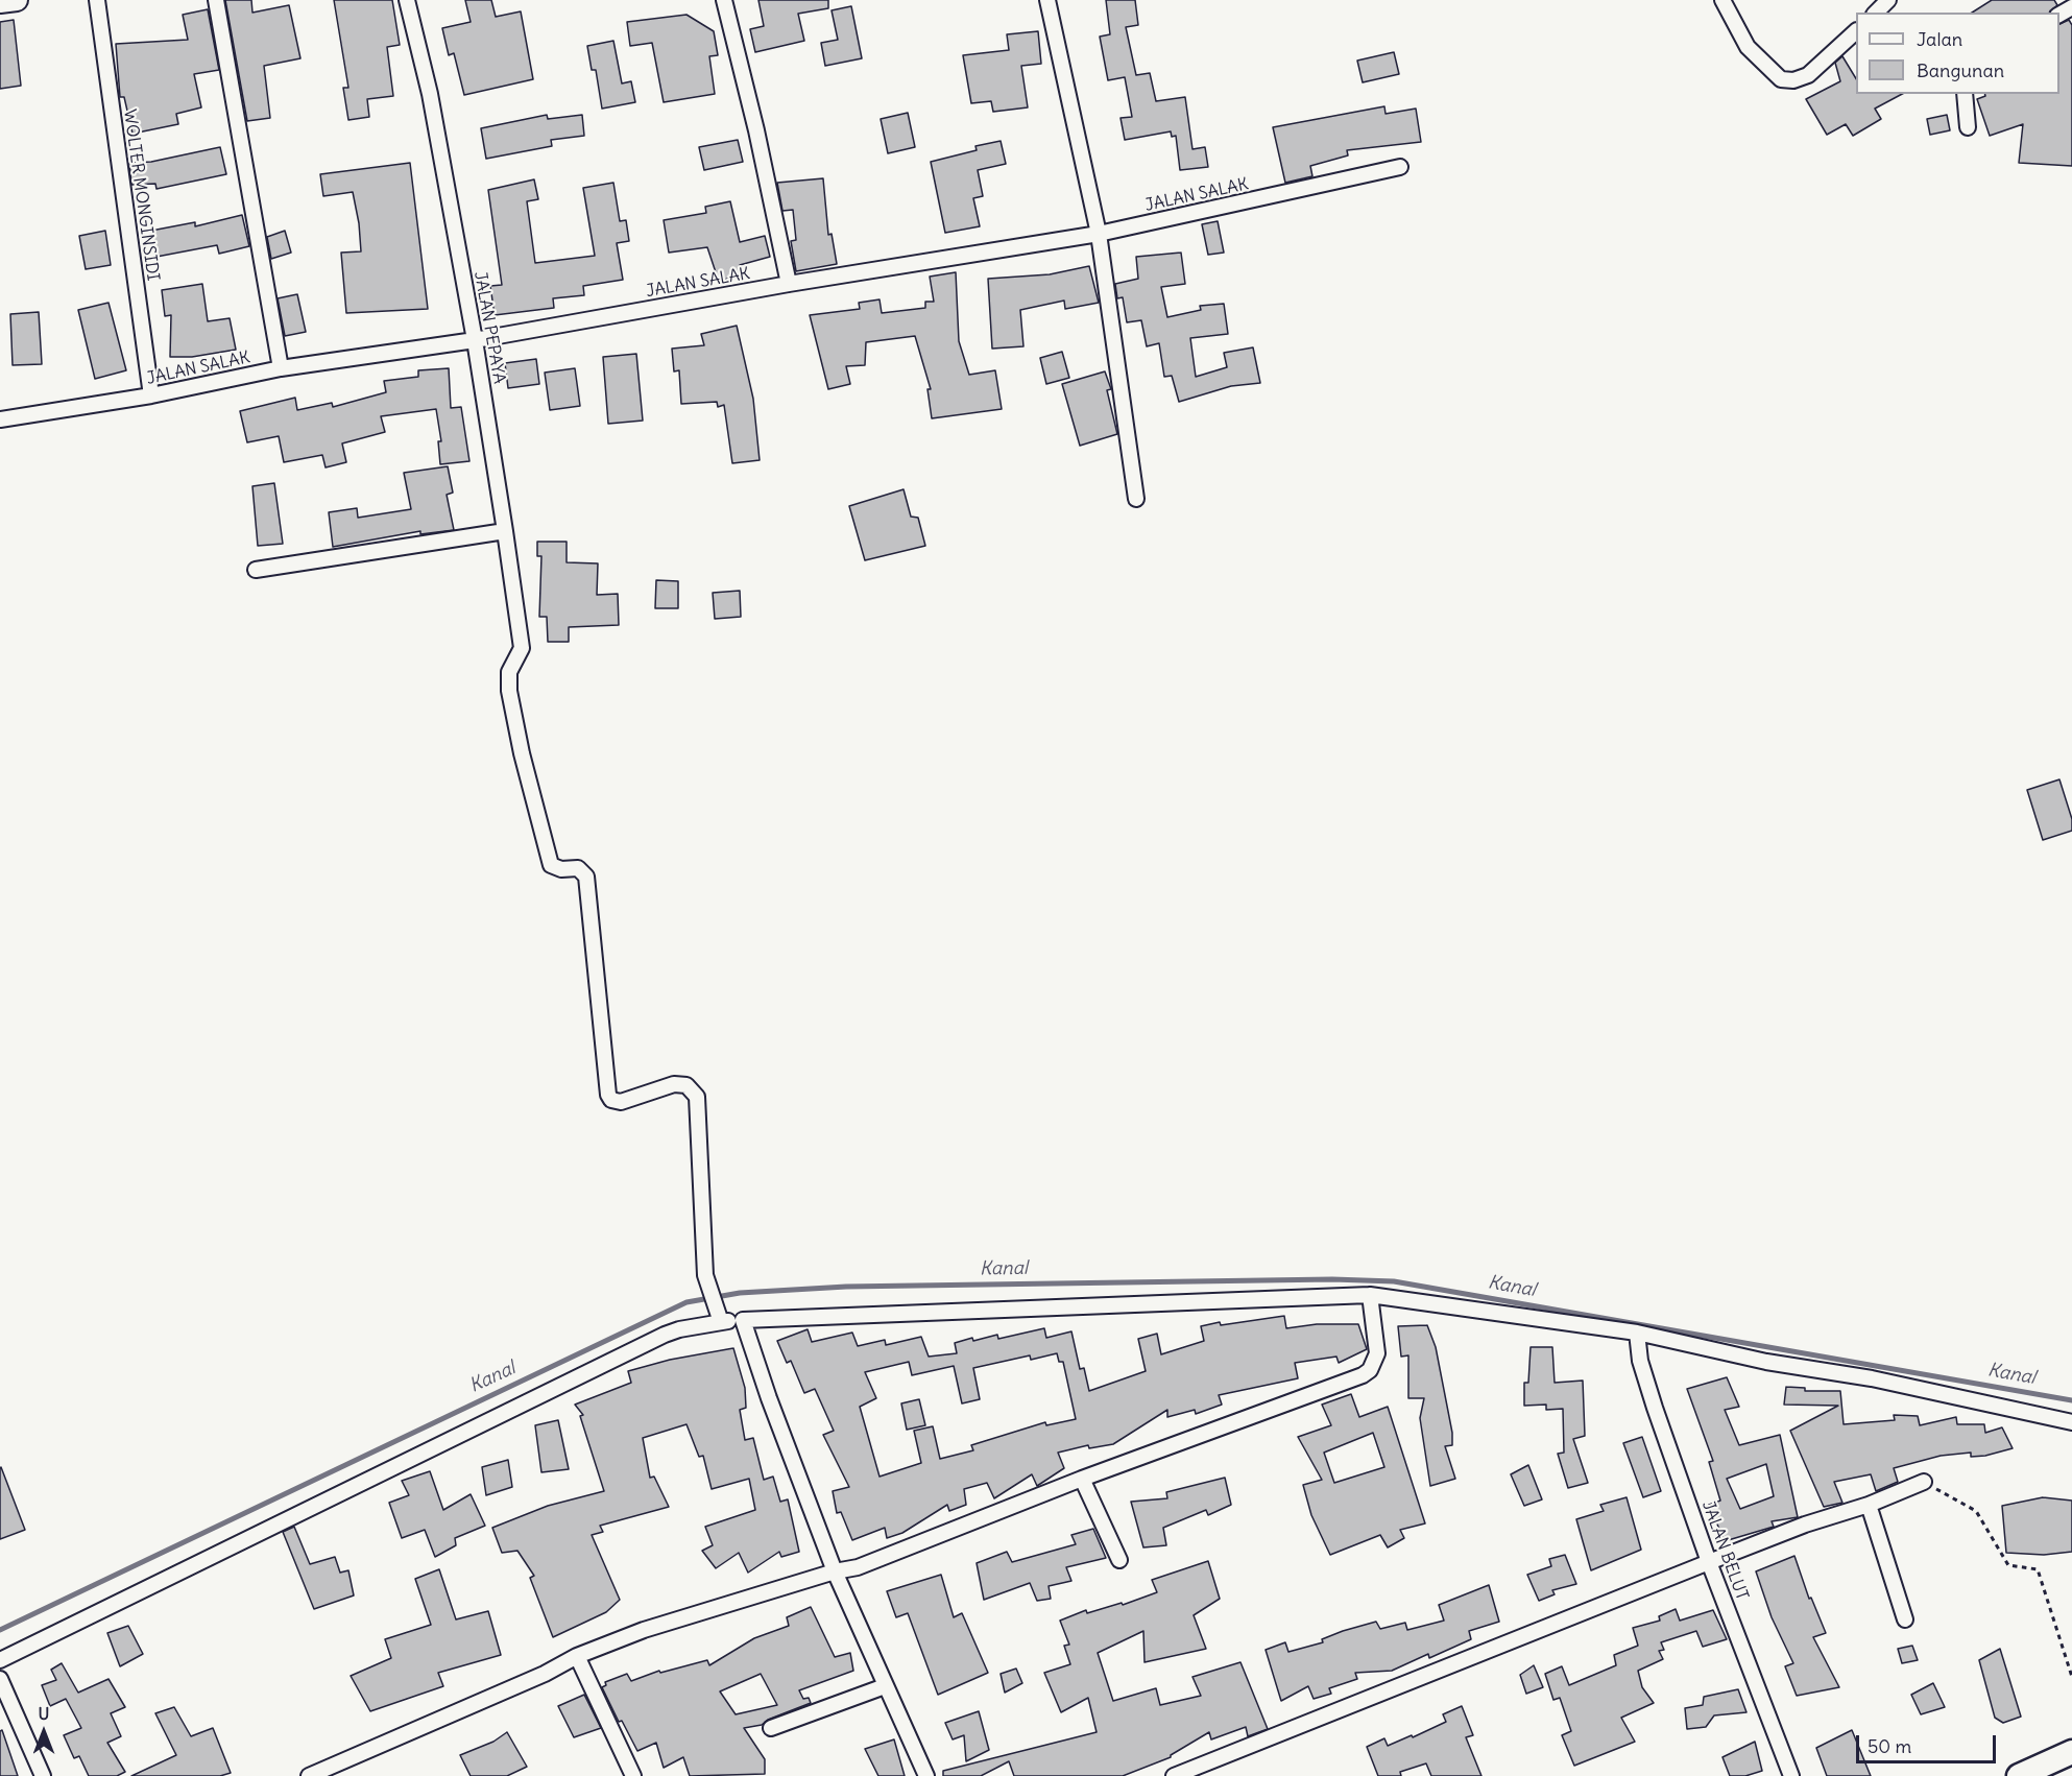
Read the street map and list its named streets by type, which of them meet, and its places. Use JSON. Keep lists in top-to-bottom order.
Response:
{
  "streets": {
    "street": [
      "WOLTER MONGINSIDI",
      "JALAN SALAK",
      "JALAN PEPAYA",
      "JALAN BELUT"
    ]
  },
  "crossings": [
    ["WOLTER MONGINSIDI", "JALAN SALAK"],
    ["JALAN SALAK", "JALAN PEPAYA"]
  ],
  "water": ["Kanal"],
  "legend": ["Jalan", "Bangunan"],
  "scale_bar": "50 m",
  "north": "top"
}
